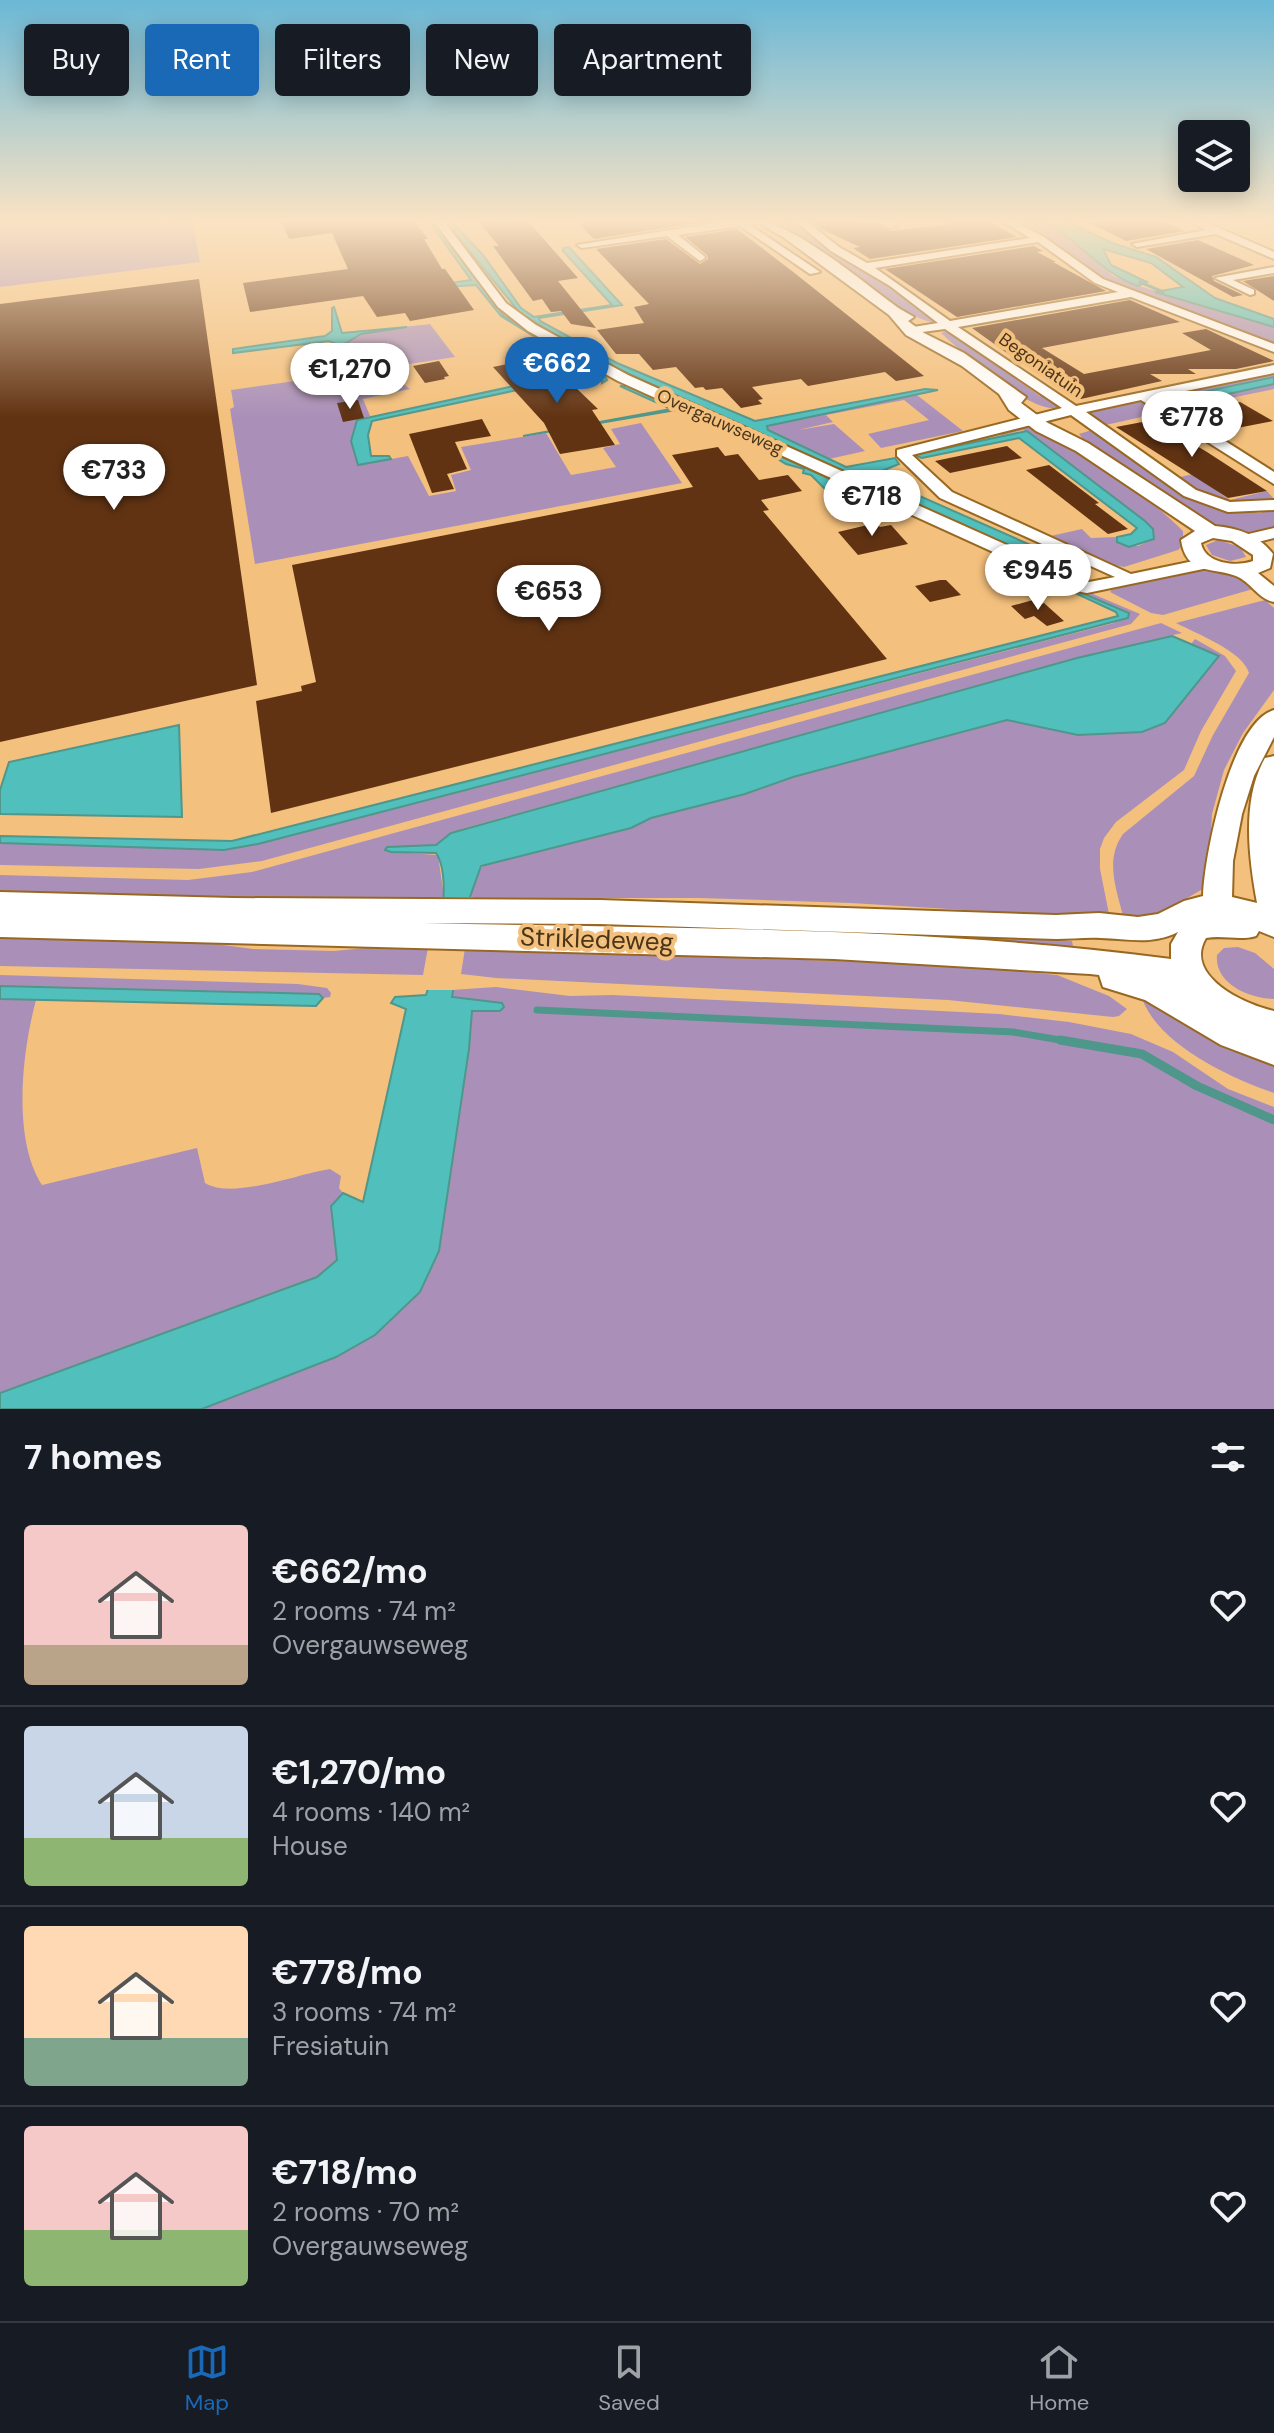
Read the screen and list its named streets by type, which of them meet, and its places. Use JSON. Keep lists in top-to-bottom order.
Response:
{
  "streets": {
    "main road": ["Strikledeweg"],
    "street": ["Begoniatuin", "Overgauwseweg"]
  },
  "page": {
    "chip": [
      "Buy",
      "Rent",
      "Filters",
      "New",
      "Apartment"
    ],
    "price": [
      "€662",
      "€1,270",
      "€778",
      "€733",
      "€718",
      "€945",
      "€653"
    ],
    "heading": "7 homes",
    "list": [
      {
        "name": "€662/mo",
        "note": "2 rooms · 74 m² · Overgauwseweg"
      },
      {
        "name": "€1,270/mo",
        "note": "4 rooms · 140 m² · House"
      },
      {
        "name": "€778/mo",
        "note": "3 rooms · 74 m² · Fresiatuin"
      },
      {
        "name": "€718/mo",
        "note": "2 rooms · 70 m² · Overgauwseweg"
      }
    ],
    "tabs": ["Map", "Saved", "Home"]
  }
}
